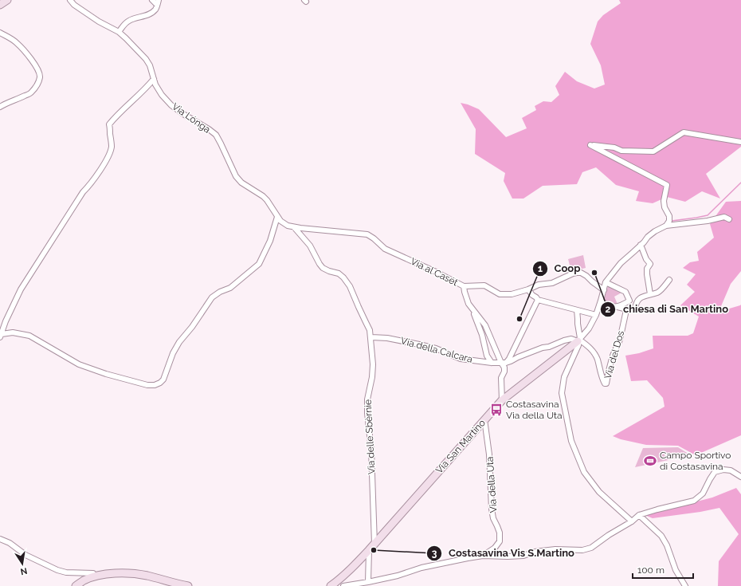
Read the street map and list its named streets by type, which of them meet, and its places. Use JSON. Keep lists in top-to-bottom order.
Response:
{
  "streets": {
    "street": [
      "Via Lónga",
      "Via al Casét",
      "Via della Calcara",
      "Via del Dos",
      "Via delle Sbèrnie",
      "Via San Martino",
      "Via della Uta"
    ]
  },
  "crossings": [
    ["Via Lónga", "Via al Casét"],
    ["Via Lónga", "Via delle Sbèrnie"],
    ["Via al Casét", "Via delle Sbèrnie"],
    ["Via al Casét", "Via San Martino"],
    ["Via della Calcara", "Via del Dos"],
    ["Via della Calcara", "Via delle Sbèrnie"],
    ["Via della Calcara", "Via San Martino"],
    ["Via del Dos", "Via San Martino"],
    ["Via delle Sbèrnie", "Via San Martino"],
    ["Via San Martino", "Via della Uta"]
  ],
  "places": {
    "other": ["chiesa di San Martino", "Coop", "Costasavina Vis S.Martino"],
    "bus stop": ["Costasavina Via della Uta"],
    "sports": ["Campo Sportivo di Costasavina"]
  },
  "scale_bar": "100 m",
  "north": "bottom"
}
